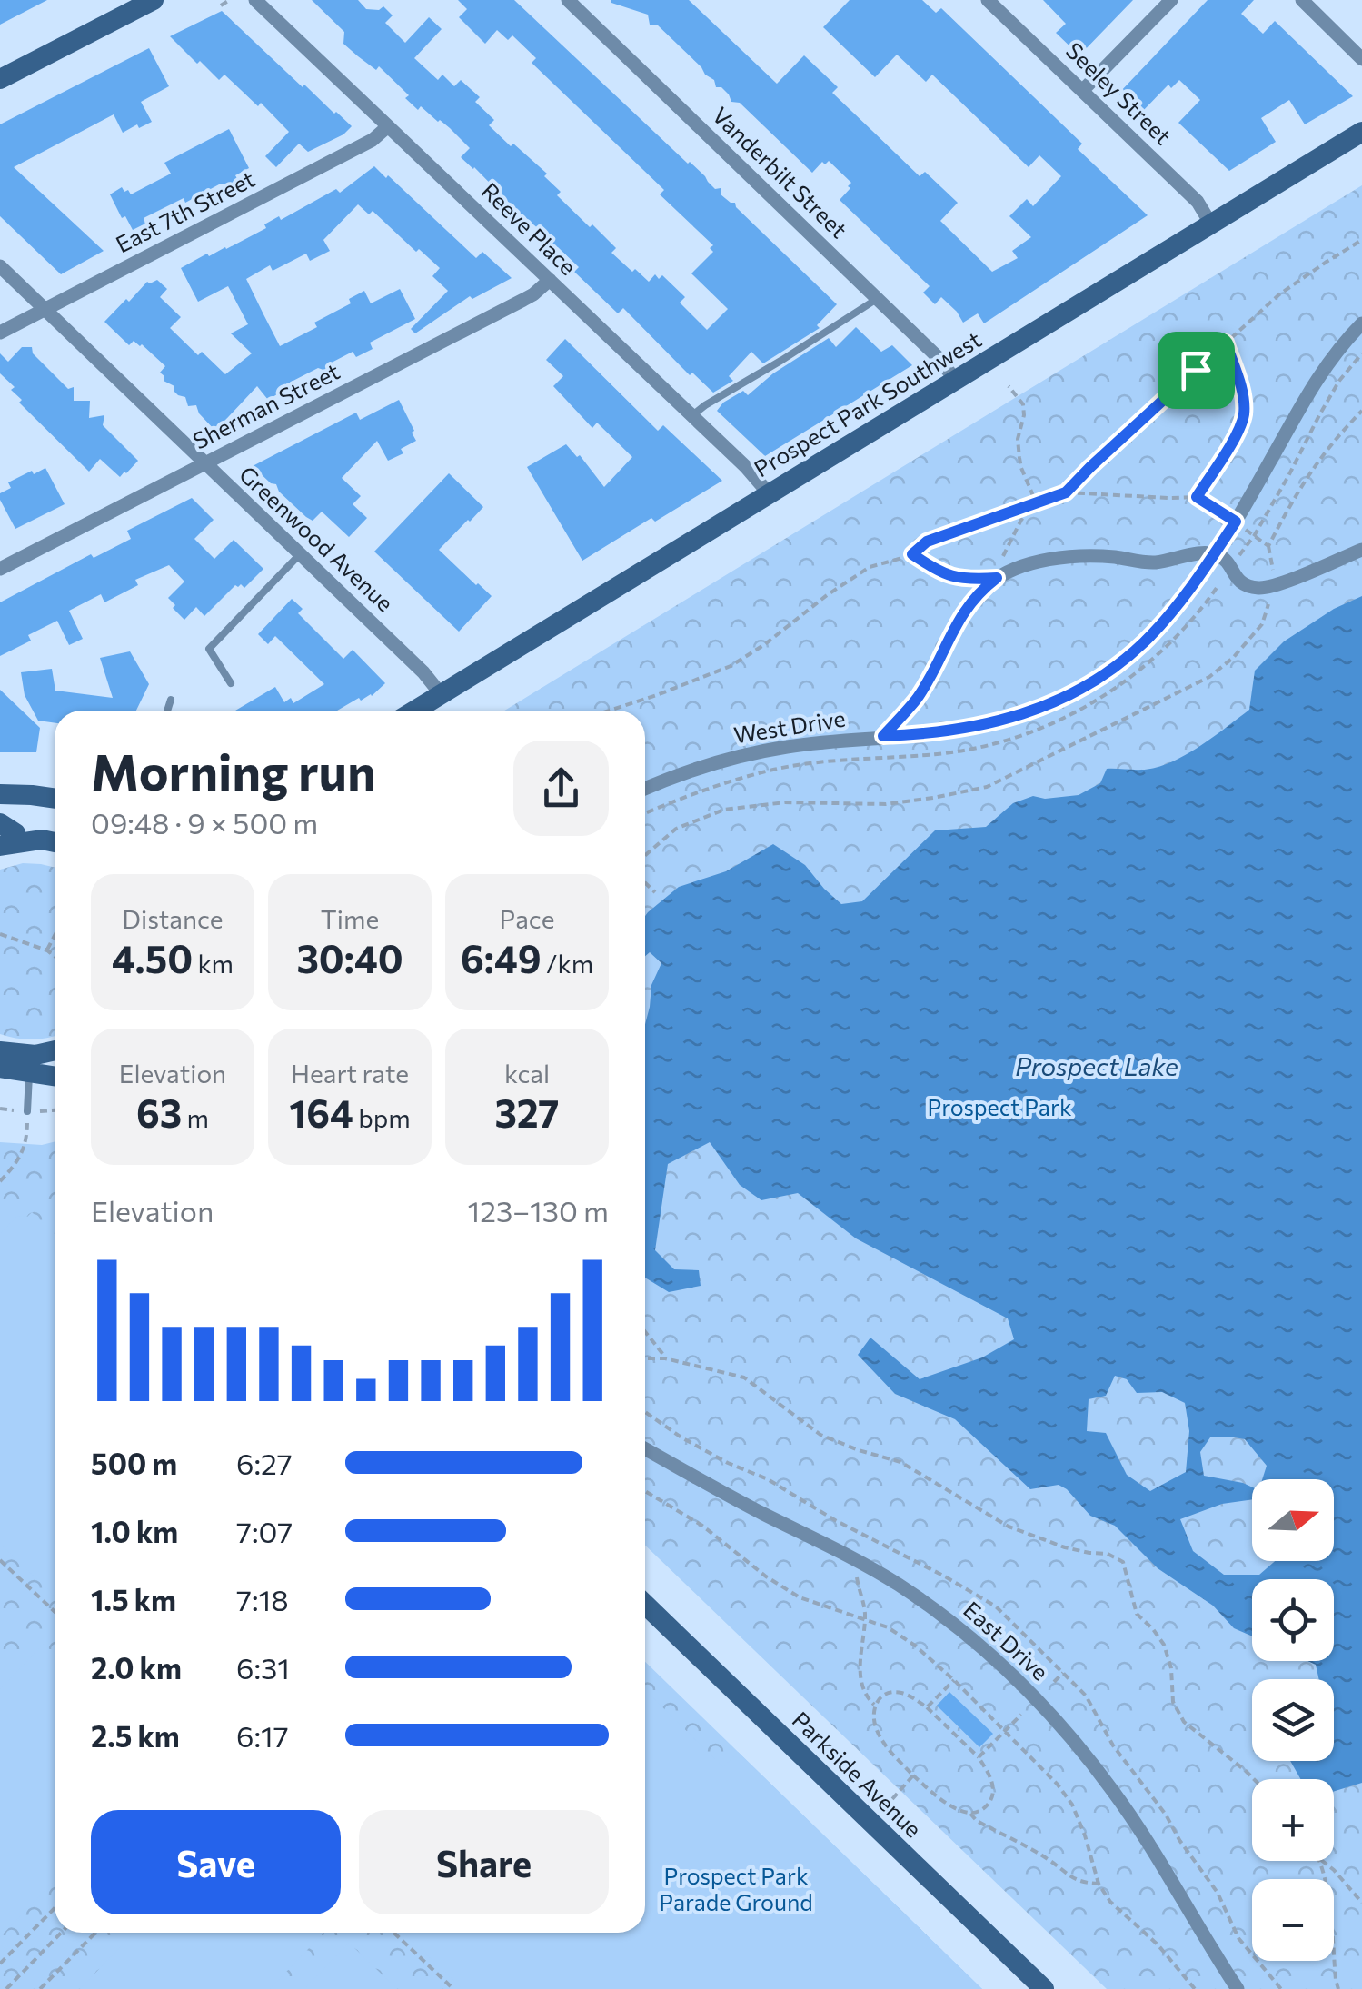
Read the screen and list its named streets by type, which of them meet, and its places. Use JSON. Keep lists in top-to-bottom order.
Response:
{
  "streets": {
    "street": [
      "Seeley Street",
      "Vanderbilt Street",
      "East 7th Street",
      "Reeve Place",
      "Prospect Park Southwest",
      "Sherman Street",
      "Greenwood Avenue",
      "West Drive",
      "East Drive",
      "Parkside Avenue"
    ]
  },
  "crossings": [
    ["Seeley Street", "Prospect Park Southwest"],
    ["Vanderbilt Street", "Prospect Park Southwest"],
    ["East 7th Street", "Reeve Place"],
    ["East 7th Street", "Greenwood Avenue"],
    ["Reeve Place", "Prospect Park Southwest"],
    ["Reeve Place", "Sherman Street"],
    ["Prospect Park Southwest", "Greenwood Avenue"],
    ["Sherman Street", "Greenwood Avenue"]
  ],
  "water": ["Prospect Lake"],
  "parks": ["Prospect Park", "Prospect Park Parade Ground"],
  "north": "right",
  "page": {
    "heading": ["Morning run", "09:48 · 9 × 500 m"],
    "stats": [
      ["Distance", "4.50 km"],
      ["Time", "30:40"],
      ["Pace", "6:49 /km"],
      ["Elevation", "63 m"],
      ["Heart rate", "164 bpm"],
      ["kcal", "327"]
    ],
    "chart": ["Elevation", "123–130 m"],
    "list": [
      {
        "name": "500 m",
        "note": "6:27"
      },
      {
        "name": "1.0 km",
        "note": "7:07"
      },
      {
        "name": "1.5 km",
        "note": "7:18"
      },
      {
        "name": "2.0 km",
        "note": "6:31"
      },
      {
        "name": "2.5 km",
        "note": "6:17"
      }
    ],
    "map_buttons": ["+", "−"],
    "buttons": ["Save", "Share"]
  }
}
